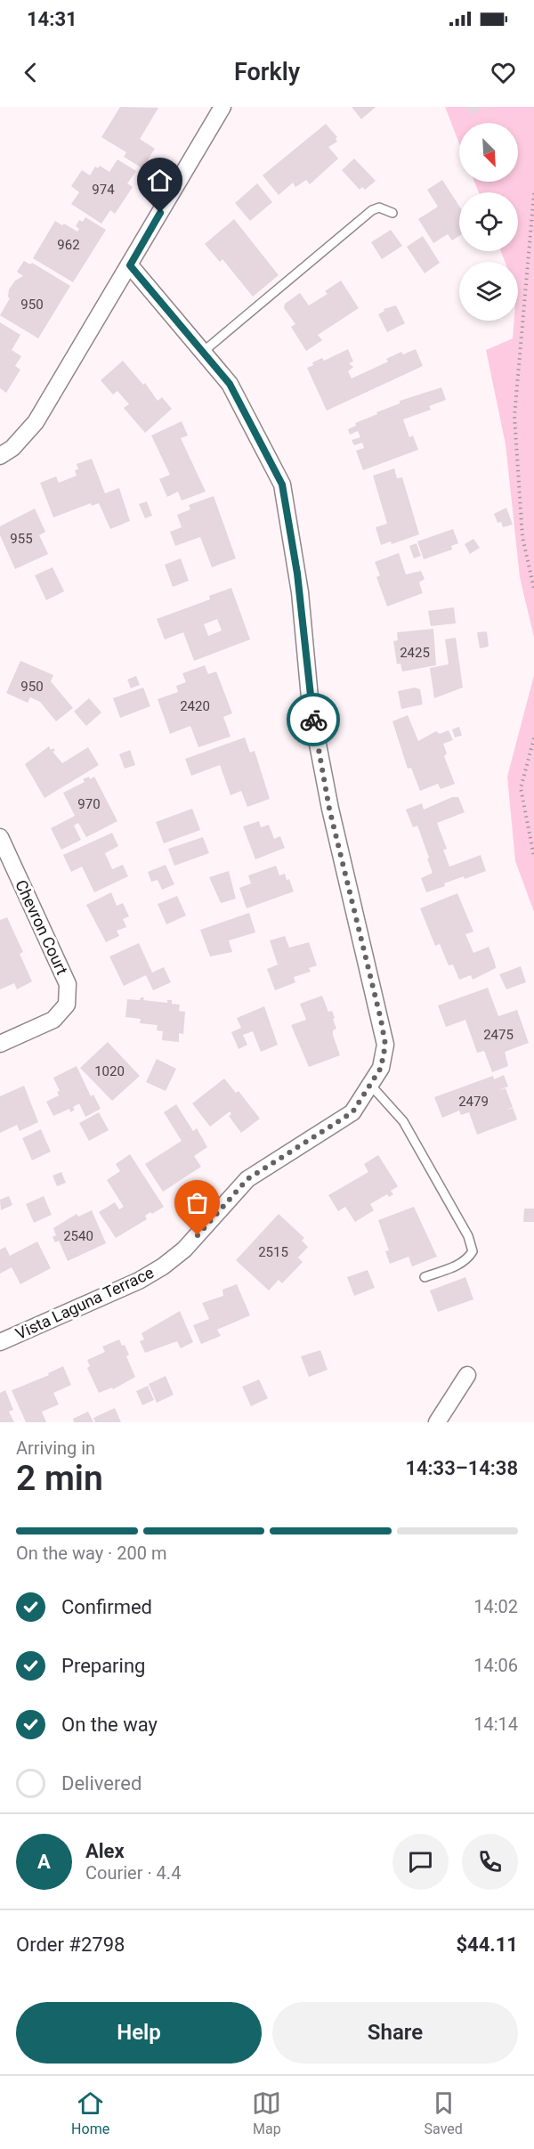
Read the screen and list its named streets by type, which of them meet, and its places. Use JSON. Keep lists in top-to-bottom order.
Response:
{
  "streets": {
    "street": ["Chevron Court", "Vista Laguna Terrace"]
  },
  "house_numbers": [
    "974",
    "962",
    "950",
    "955",
    "2425",
    "950",
    "2420",
    "970",
    "2475",
    "1020",
    "2479",
    "2540",
    "2515"
  ],
  "north": "bottom right",
  "page": {
    "status": "14:31",
    "header": "Forkly",
    "heading": ["2 min", "Arriving in", "14:33–14:38"],
    "panel": [
      "Alex",
      "Courier · 4.4",
      "Order #2798",
      "$44.11"
    ],
    "bar": "On the way · 200 m",
    "list": [
      ["Confirmed", "14:02"],
      ["Preparing", "14:06"],
      ["On the way", "14:14"],
      "Delivered"
    ],
    "round": "A",
    "buttons": ["Help", "Share"],
    "tabs": ["Home", "Map", "Saved"]
  }
}
